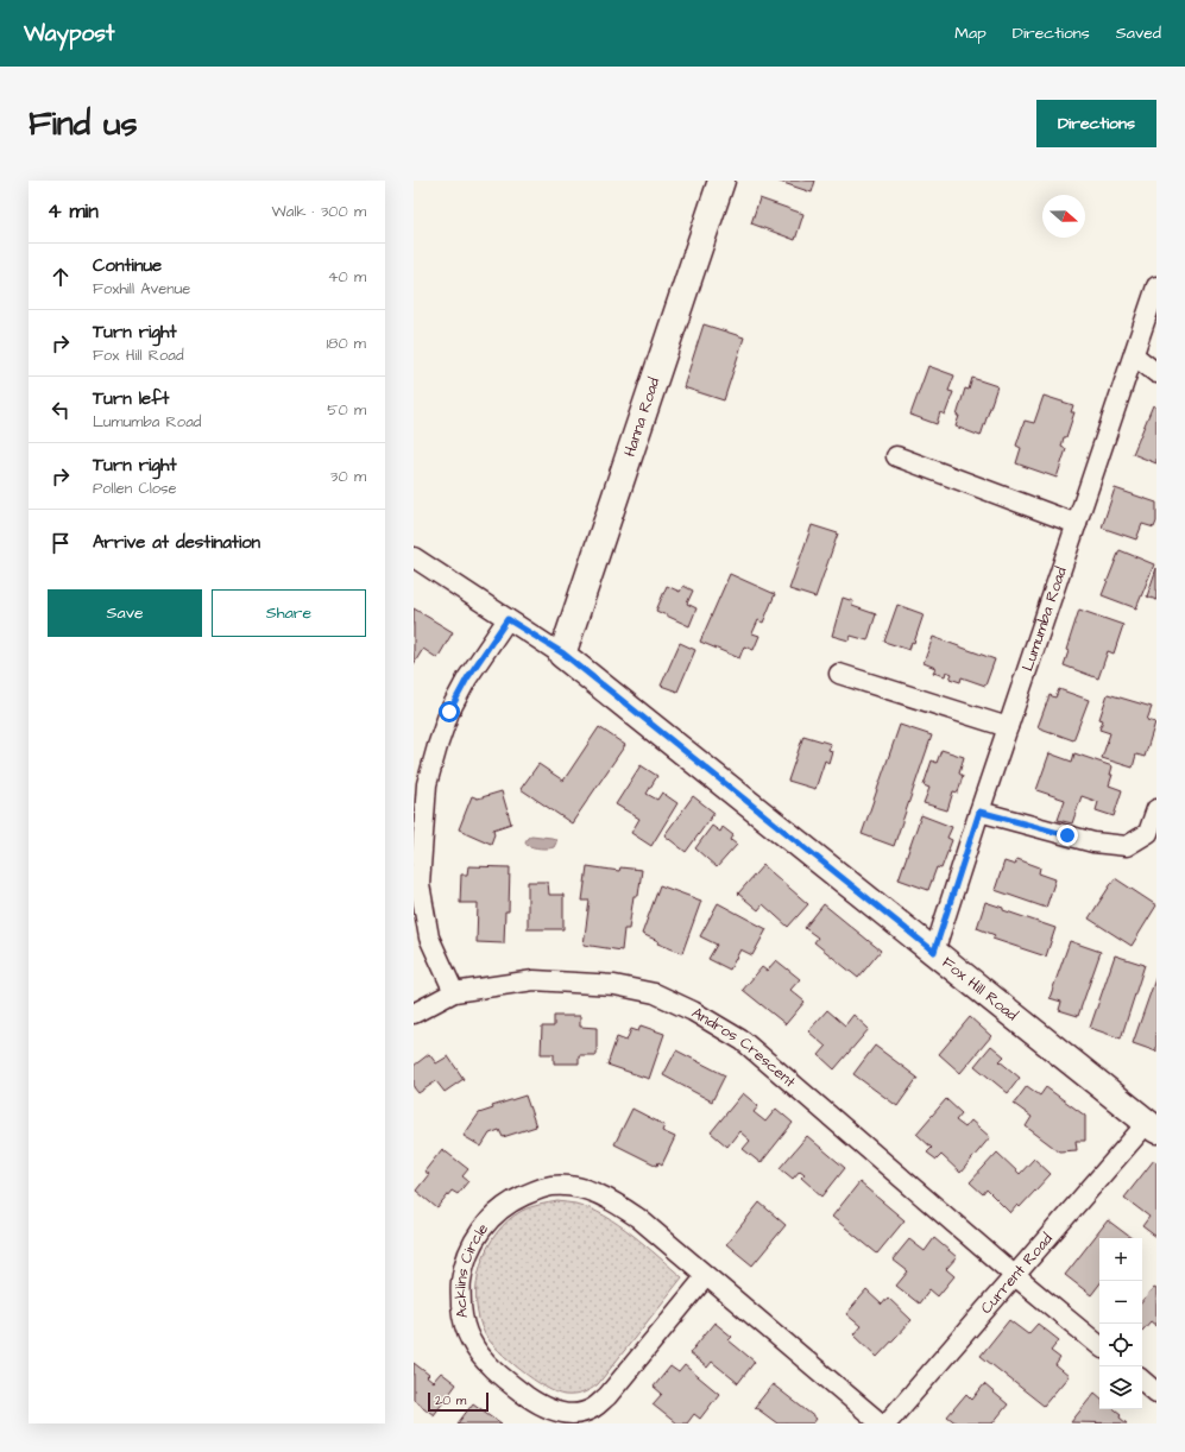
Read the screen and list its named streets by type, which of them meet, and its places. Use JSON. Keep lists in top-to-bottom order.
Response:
{
  "streets": {
    "main road": ["Hanna Road", "Fox Hill Road"],
    "street": [
      "Lumumba Road",
      "Andros Crescent",
      "Acklins Circle",
      "Current Road"
    ]
  },
  "crossings": [
    ["Hanna Road", "Fox Hill Road"],
    ["Lumumba Road", "Fox Hill Road"],
    ["Fox Hill Road", "Current Road"],
    ["Andros Crescent", "Current Road"]
  ],
  "scale_bar": "20 m",
  "north": "right",
  "page": {
    "header": "Waypost",
    "nav": ["Map", "Directions", "Saved"],
    "buttons": [
      "Directions",
      ["Save", "Share"]
    ],
    "title": "Find us",
    "heading": ["4 min", "Walk · 300 m"],
    "list": [
      ["Continue", "Foxhill Avenue", "40 m"],
      ["Turn right", "Fox Hill Road", "180 m"],
      ["Turn left", "Lumumba Road", "50 m"],
      ["Turn right", "Pollen Close", "30 m"],
      "Arrive at destination"
    ],
    "map_buttons": ["+", "−"],
    "scale": "20 m"
  }
}
